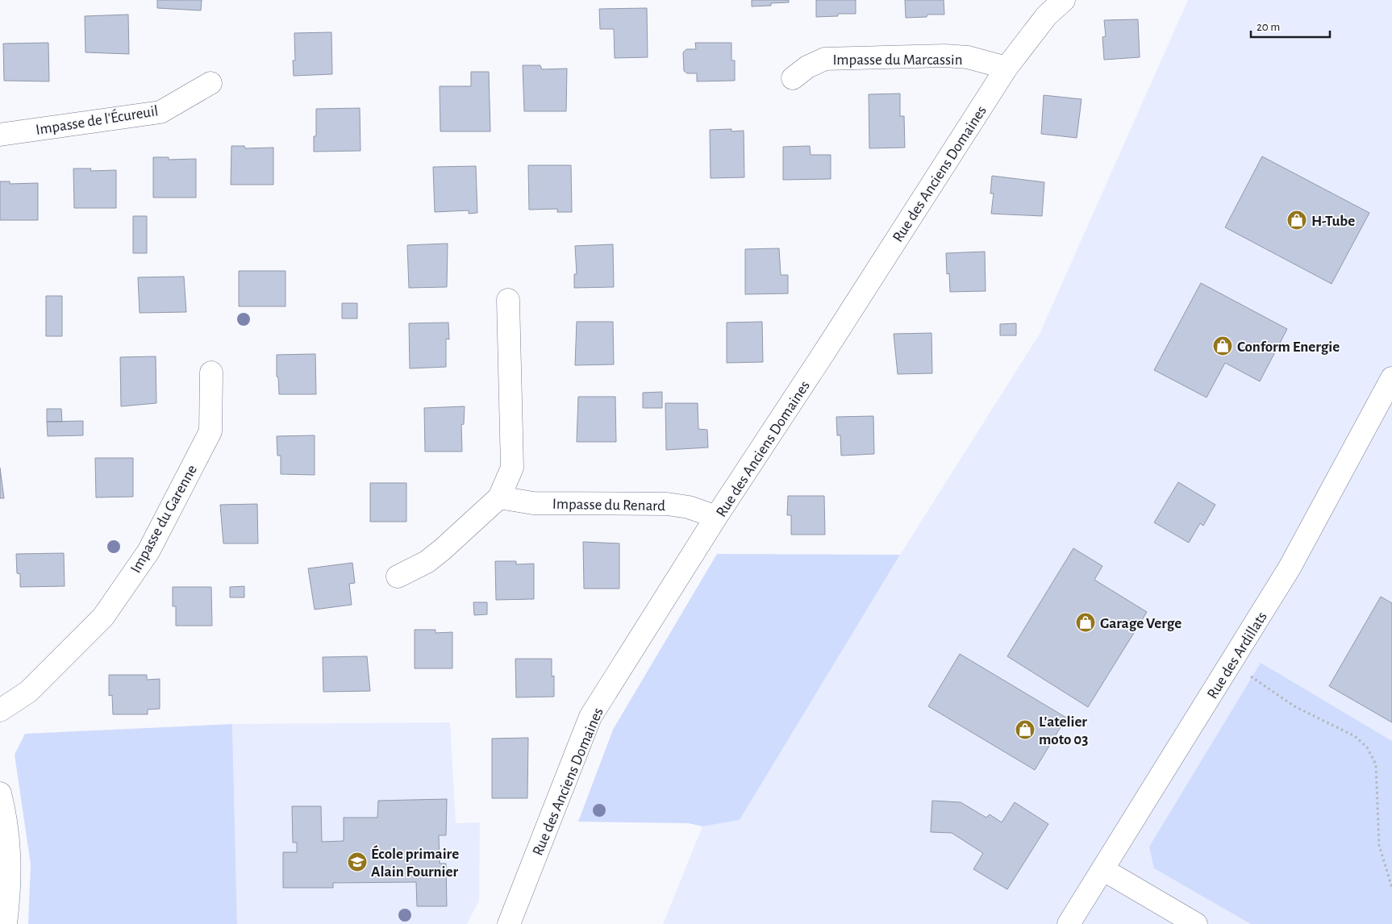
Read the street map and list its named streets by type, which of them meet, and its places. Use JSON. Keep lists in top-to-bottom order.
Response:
{
  "streets": {
    "street": [
      "Impasse du Marcassin",
      "Impasse de l'Écureuil",
      "Rue des Anciens Domaines",
      "Impasse du Renard",
      "Impasse du Garenne",
      "Rue des Ardillats"
    ]
  },
  "crossings": [
    ["Impasse du Marcassin", "Rue des Anciens Domaines"],
    ["Rue des Anciens Domaines", "Impasse du Renard"]
  ],
  "places": {
    "shop": [
      "H-Tube",
      "Conform Energie",
      "Garage Verge",
      "L'atelier moto 03"
    ],
    "school or university": ["École primaire Alain Fournier"]
  },
  "scale_bar": "20 m"
}
